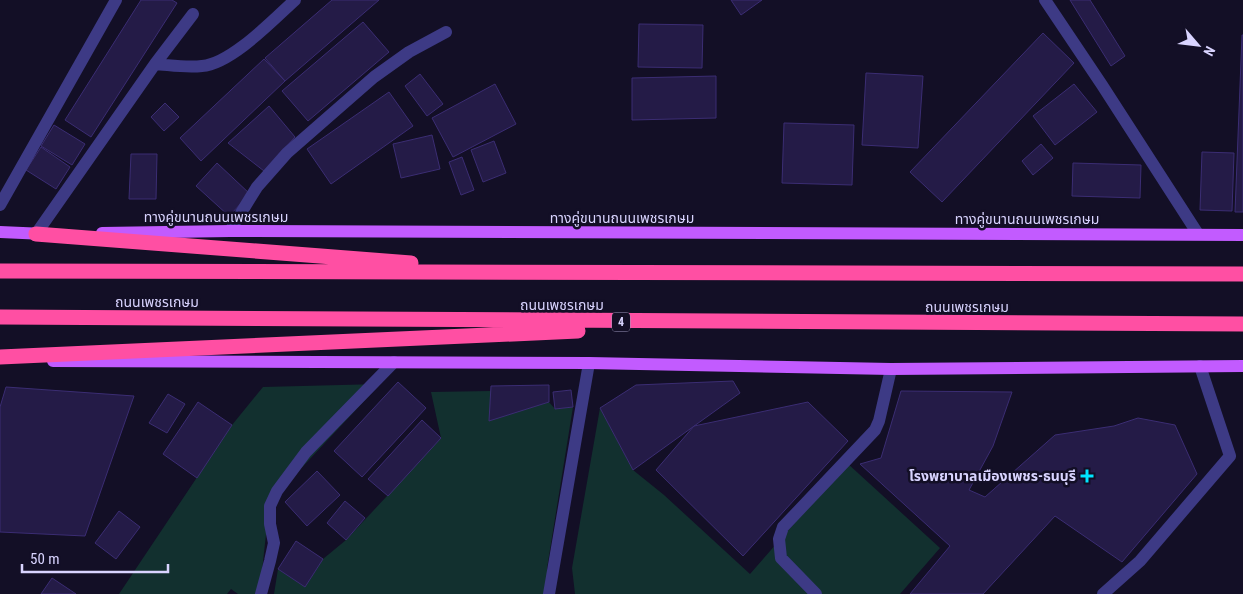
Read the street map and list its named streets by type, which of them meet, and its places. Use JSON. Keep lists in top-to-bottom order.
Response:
{
  "streets": {
    "highway": ["ถนนเพชรเกษม", "4"],
    "main road": ["ทางคู่ขนานถนนเพชรเกษม"]
  },
  "places": {
    "health": ["โรงพยาบาลเมืองเพชร-ธนบุรี"]
  },
  "scale_bar": "50 m",
  "north": "bottom right"
}
